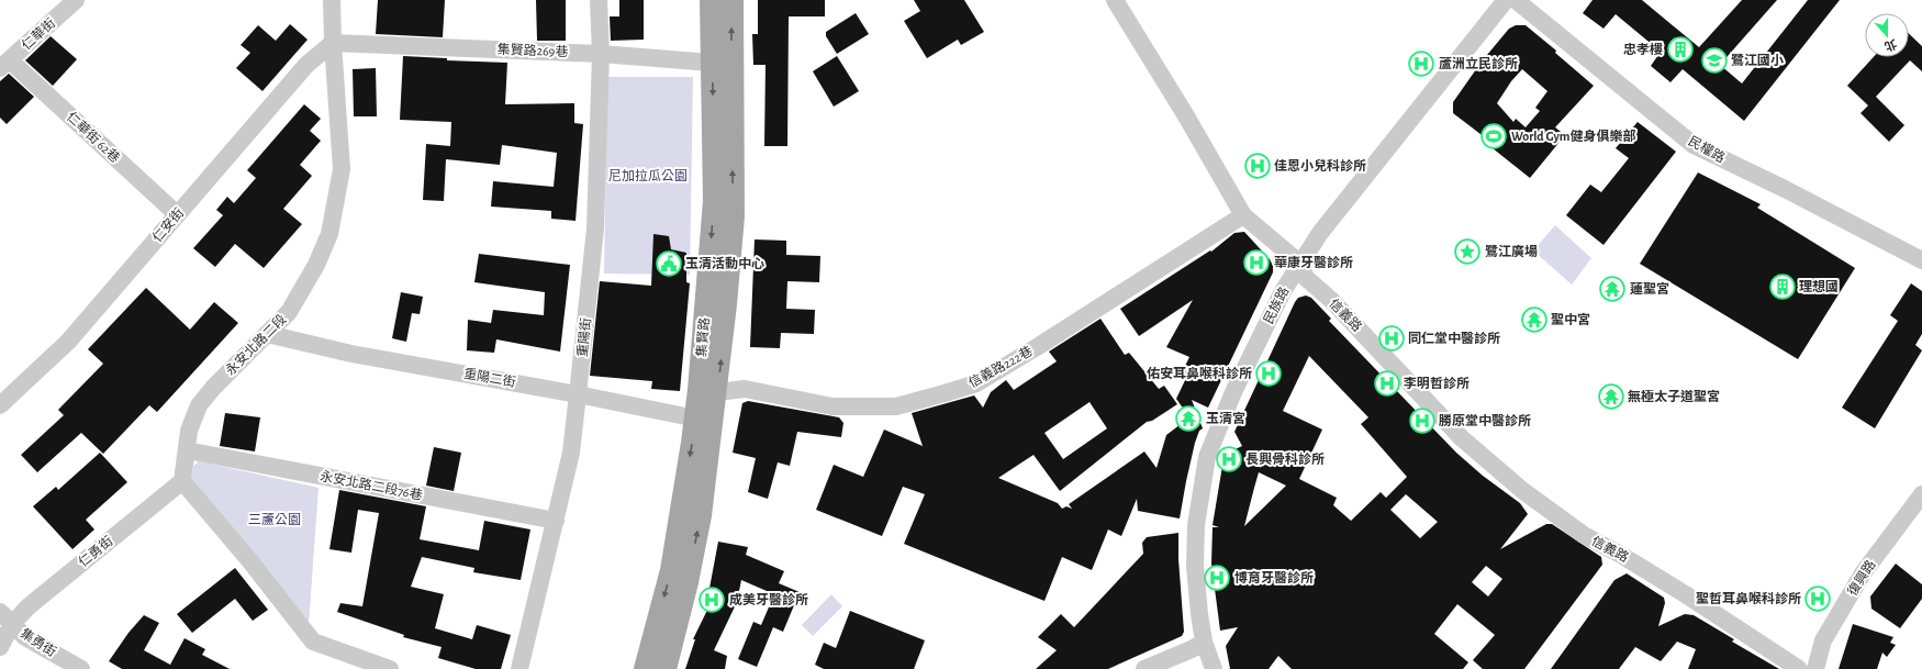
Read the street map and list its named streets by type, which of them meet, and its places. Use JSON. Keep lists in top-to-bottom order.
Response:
{
  "streets": {
    "main road": ["集賢路"],
    "street": [
      "仁華街",
      "集賢路269巷",
      "仁華街 62巷",
      "民權路",
      "仁安街",
      "民族路",
      "信義路",
      "重陽街",
      "永安北路二段",
      "信義路222巷",
      "重陽二街",
      "永安北路二段76巷",
      "仁勇街",
      "復興路",
      "集勇街"
    ]
  },
  "crossings": [
    ["仁華街", "仁華街 62巷"],
    ["集賢路269巷", "仁安街"],
    ["集賢路269巷", "重陽街"],
    ["集賢路269巷", "集賢路"],
    ["集賢路269巷", "永安北路二段"],
    ["仁華街 62巷", "仁安街"],
    ["仁安街", "永安北路二段"],
    ["民族路", "信義路"],
    ["信義路", "信義路222巷"],
    ["重陽街", "重陽二街"],
    ["重陽街", "永安北路二段76巷"],
    ["集賢路", "信義路222巷"],
    ["集賢路", "重陽二街"],
    ["永安北路二段", "重陽二街"],
    ["永安北路二段", "永安北路二段76巷"],
    ["永安北路二段", "仁勇街"],
    ["仁勇街", "集勇街"]
  ],
  "parks": ["尼加拉瓜公園", "三蘆公園"],
  "places": {
    "building": ["忠孝樓", "理想國"],
    "school or university": ["鷺江國小"],
    "hospital": [
      "蘆洲立民診所",
      "佳恩小兒科診所",
      "華康牙醫診所",
      "同仁堂中醫診所",
      "佑安耳鼻喉科診所",
      "李明哲診所",
      "勝原堂中醫診所",
      "長興骨科診所",
      "博育牙醫診所",
      "聖哲耳鼻喉科診所",
      "成美牙醫診所"
    ],
    "sports": ["World Gym健身俱樂部"],
    "place": ["鷺江廣場"],
    "public building": ["玉清活動中心"],
    "temple": [
      "蓮聖宮",
      "聖中宮",
      "無極太子道聖宮",
      "玉清宮"
    ]
  },
  "north": "bottom"
}
